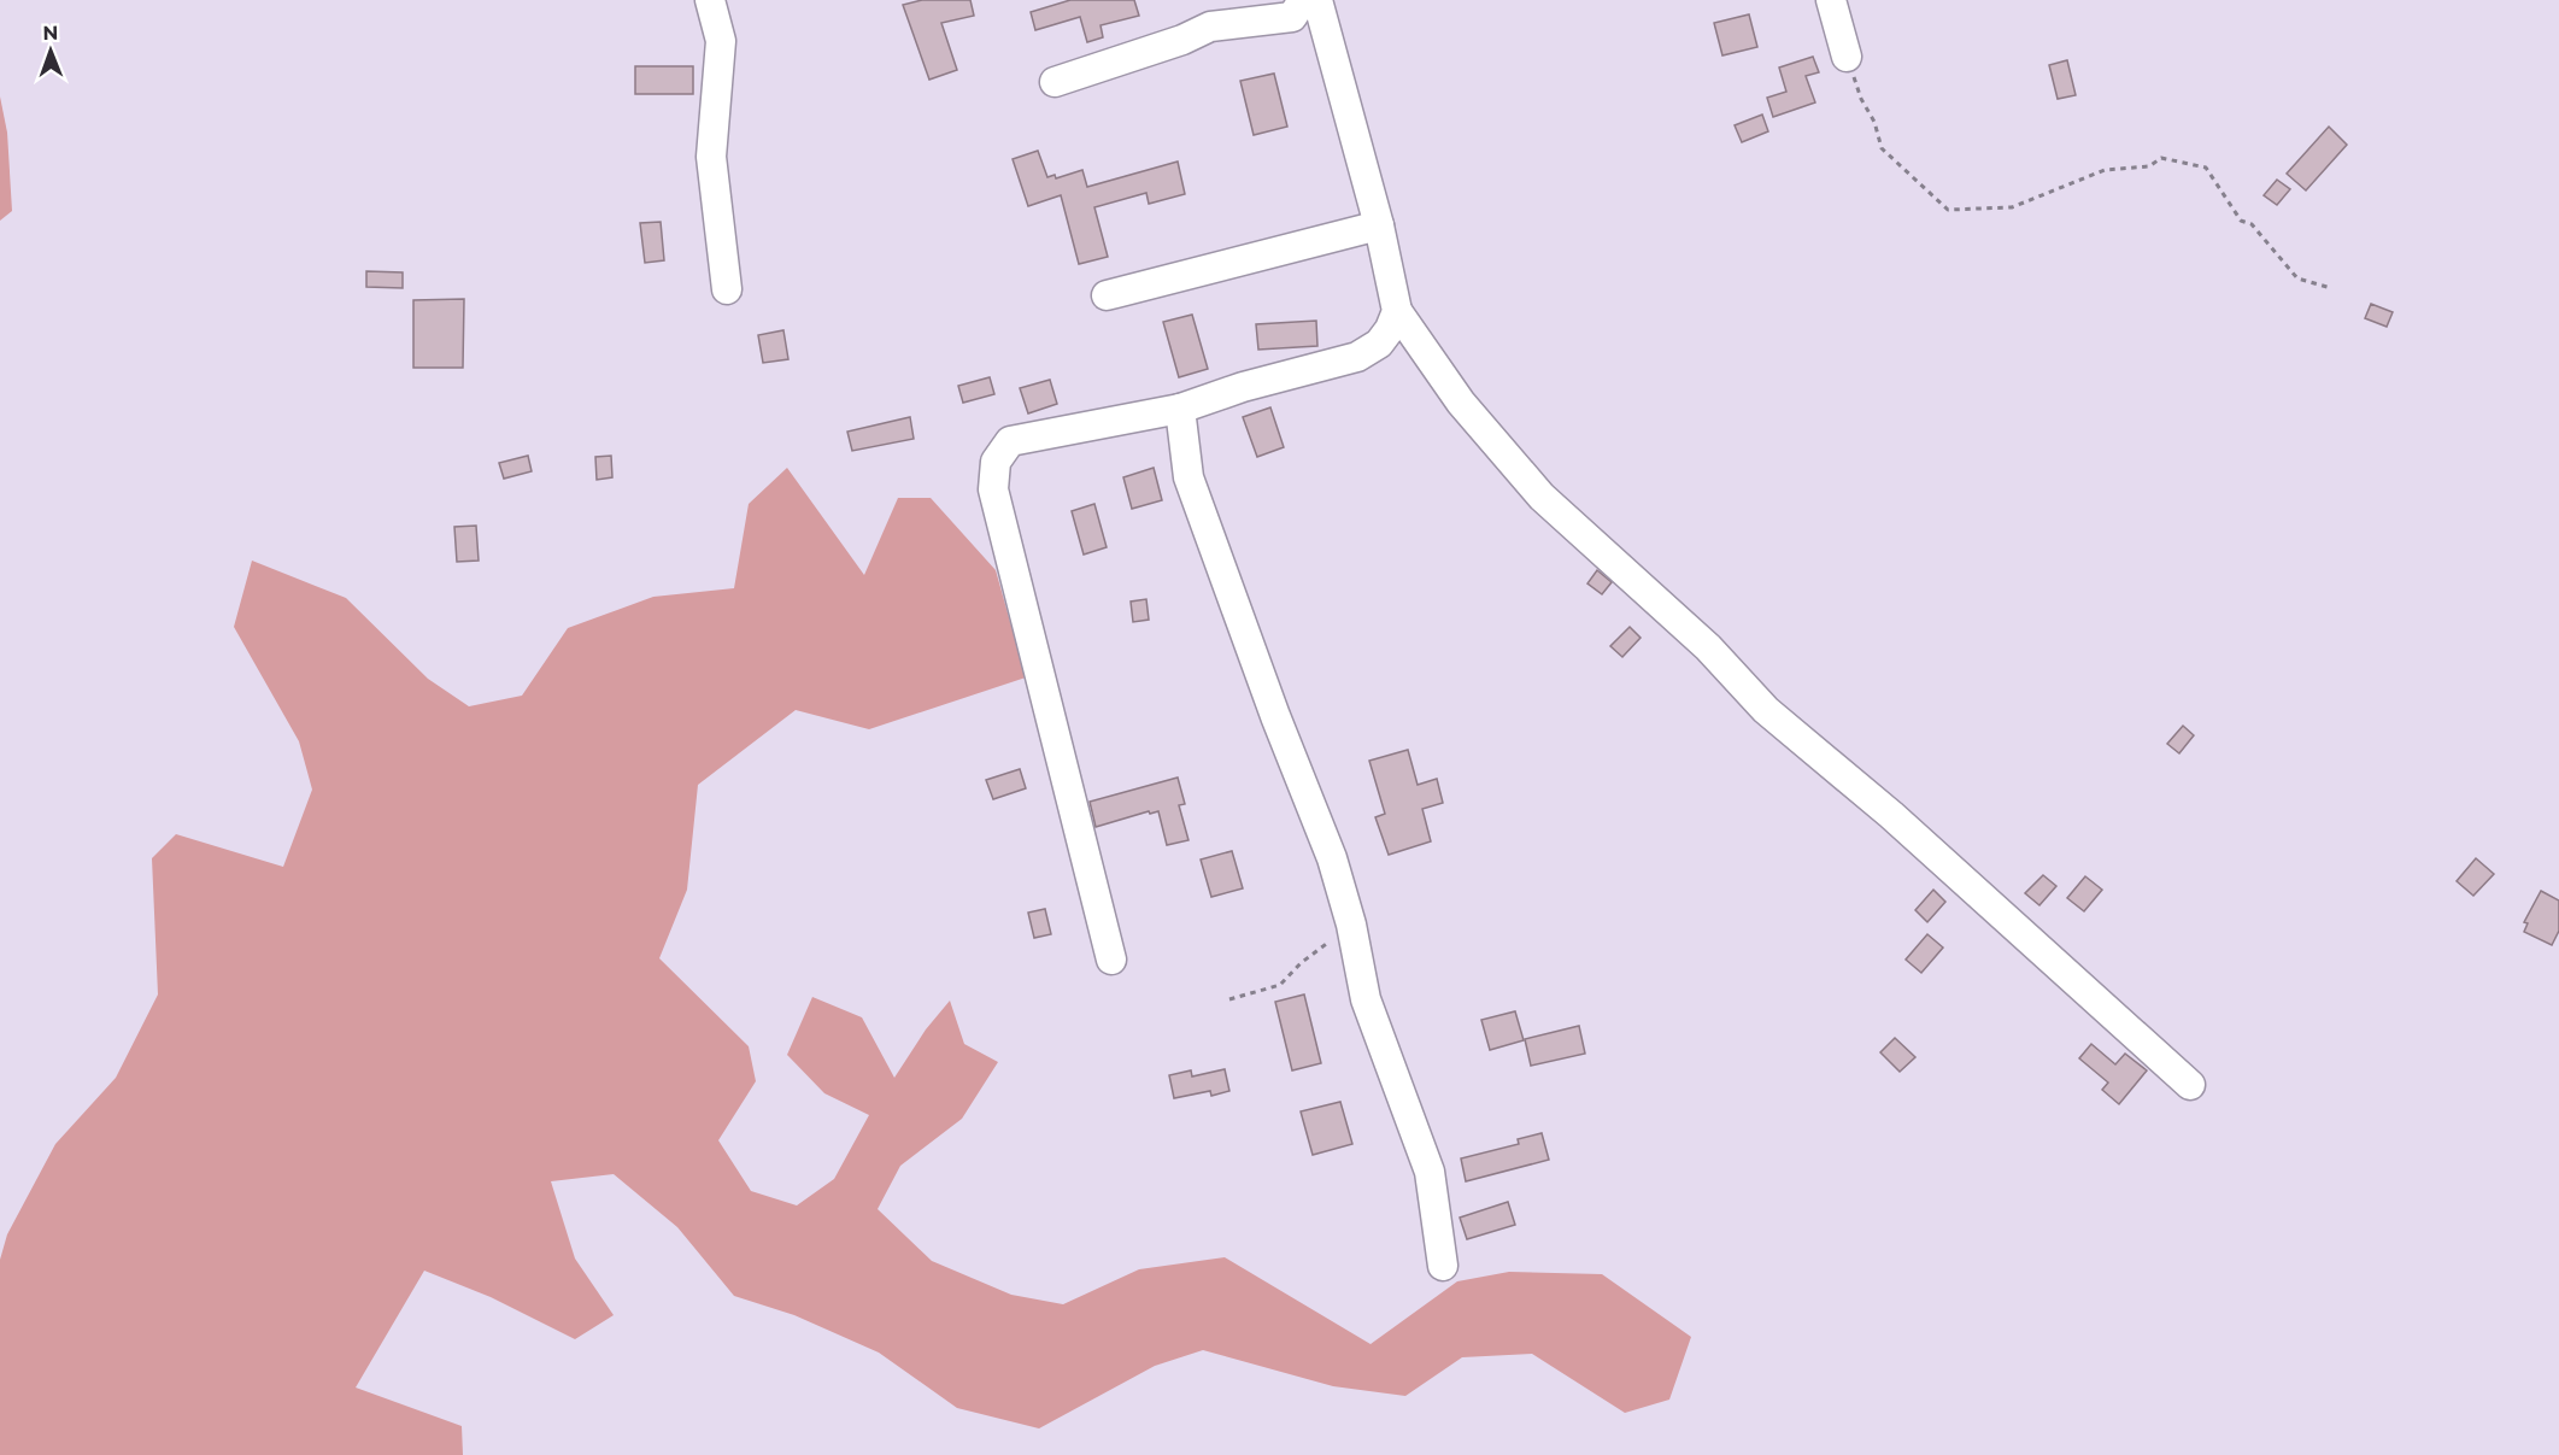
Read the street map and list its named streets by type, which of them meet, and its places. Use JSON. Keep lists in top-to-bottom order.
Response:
{
  "north": "top"
}
